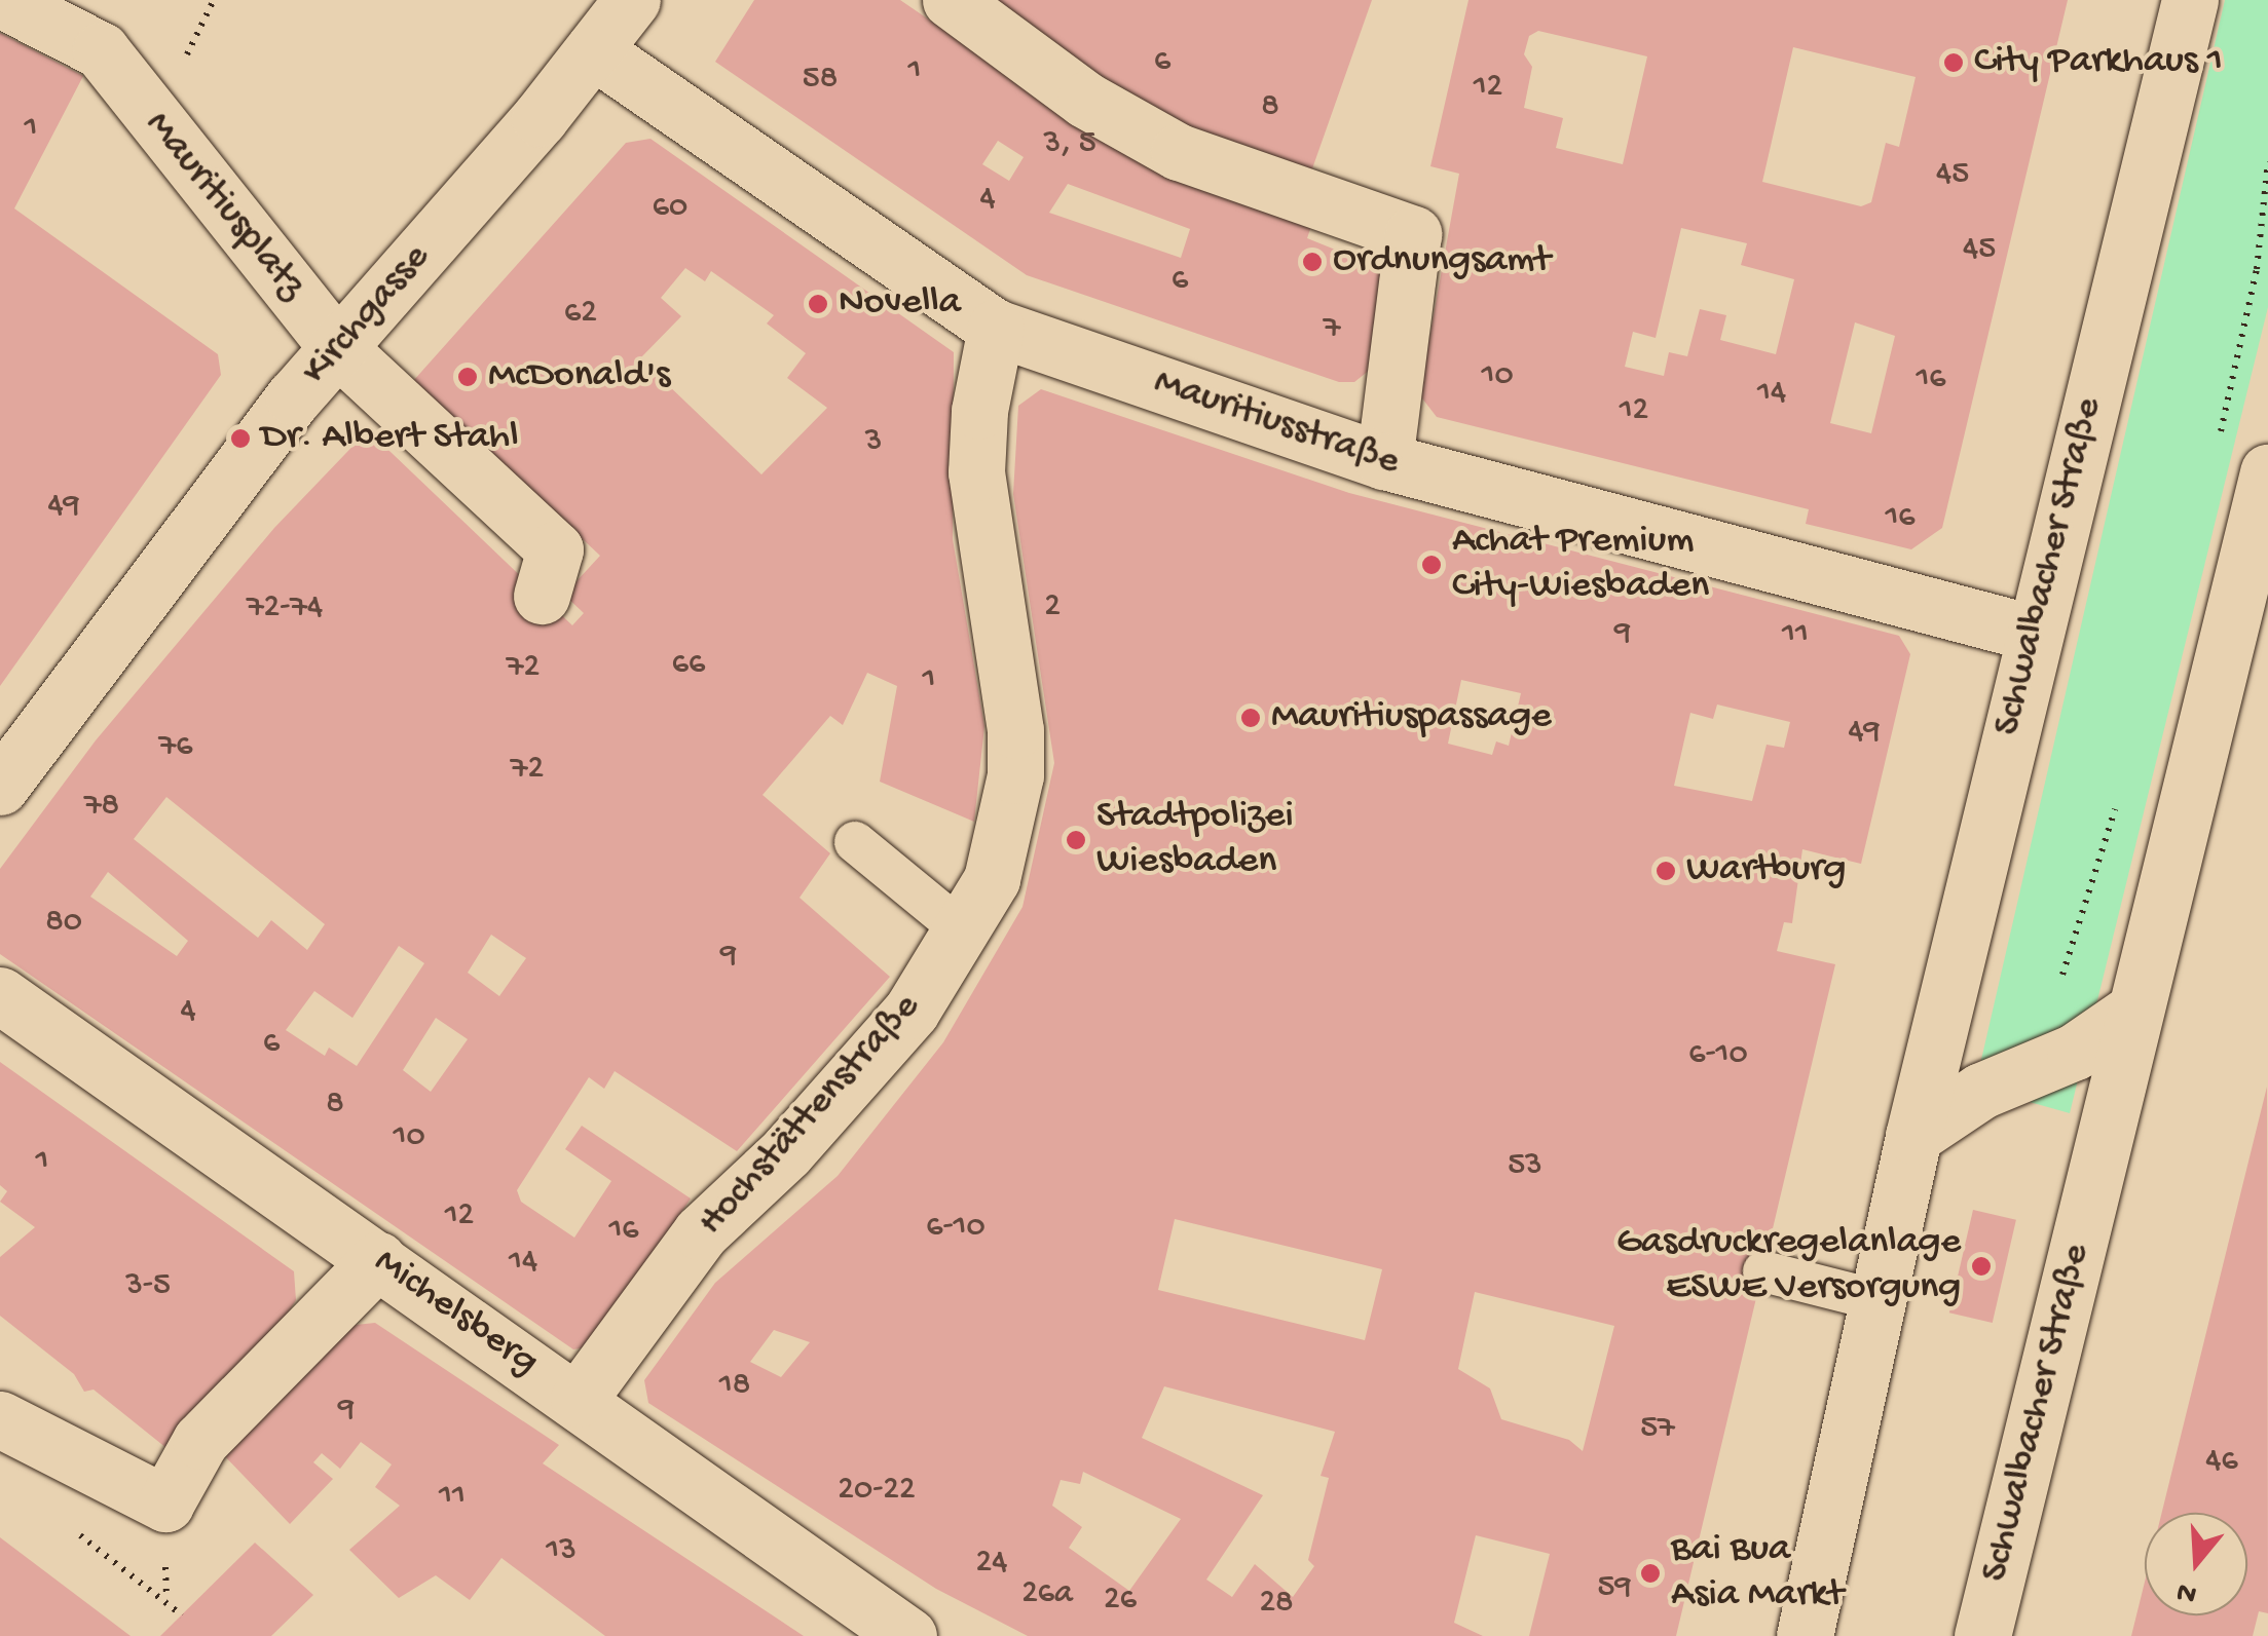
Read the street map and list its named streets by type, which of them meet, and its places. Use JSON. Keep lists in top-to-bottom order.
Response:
{
  "streets": {
    "street": [
      "Mauritiusplatz",
      "Kirchgasse",
      "Mauritiusstraße",
      "Schwalbacher Straße",
      "Hochstättenstraße",
      "Michelsberg"
    ]
  },
  "crossings": [
    ["Mauritiusplatz", "Kirchgasse"],
    ["Kirchgasse", "Mauritiusstraße"],
    ["Mauritiusstraße", "Schwalbacher Straße"],
    ["Mauritiusstraße", "Hochstättenstraße"],
    ["Hochstättenstraße", "Michelsberg"]
  ],
  "places": [
    "City Parkhaus 1",
    "Ordnungsamt",
    "Novella",
    "McDonald's",
    "Dr. Albert Stahl",
    "Achat Premium City-Wiesbaden",
    "Mauritiuspassage",
    "Stadtpolizei Wiesbaden",
    "Wartburg",
    "Gasdruckregelanlage ESWE Versorgung",
    "Bai Bua Asia Markt"
  ],
  "house_numbers": [
    "6",
    "1",
    "58",
    "12",
    "8",
    "1",
    "3, 5",
    "45",
    "4",
    "60",
    "45",
    "6",
    "62",
    "7",
    "10",
    "16",
    "14",
    "12",
    "3",
    "49",
    "16",
    "2",
    "72-74",
    "9",
    "11",
    "66",
    "72",
    "1",
    "49",
    "76",
    "72",
    "78",
    "80",
    "9",
    "4",
    "6",
    "6-10",
    "8",
    "10",
    "1",
    "53",
    "12",
    "6-10",
    "16",
    "14",
    "3-5",
    "18",
    "9",
    "57",
    "46",
    "20-22",
    "11",
    "13",
    "24",
    "59",
    "26a",
    "26",
    "28"
  ],
  "north": "bottom"
}
